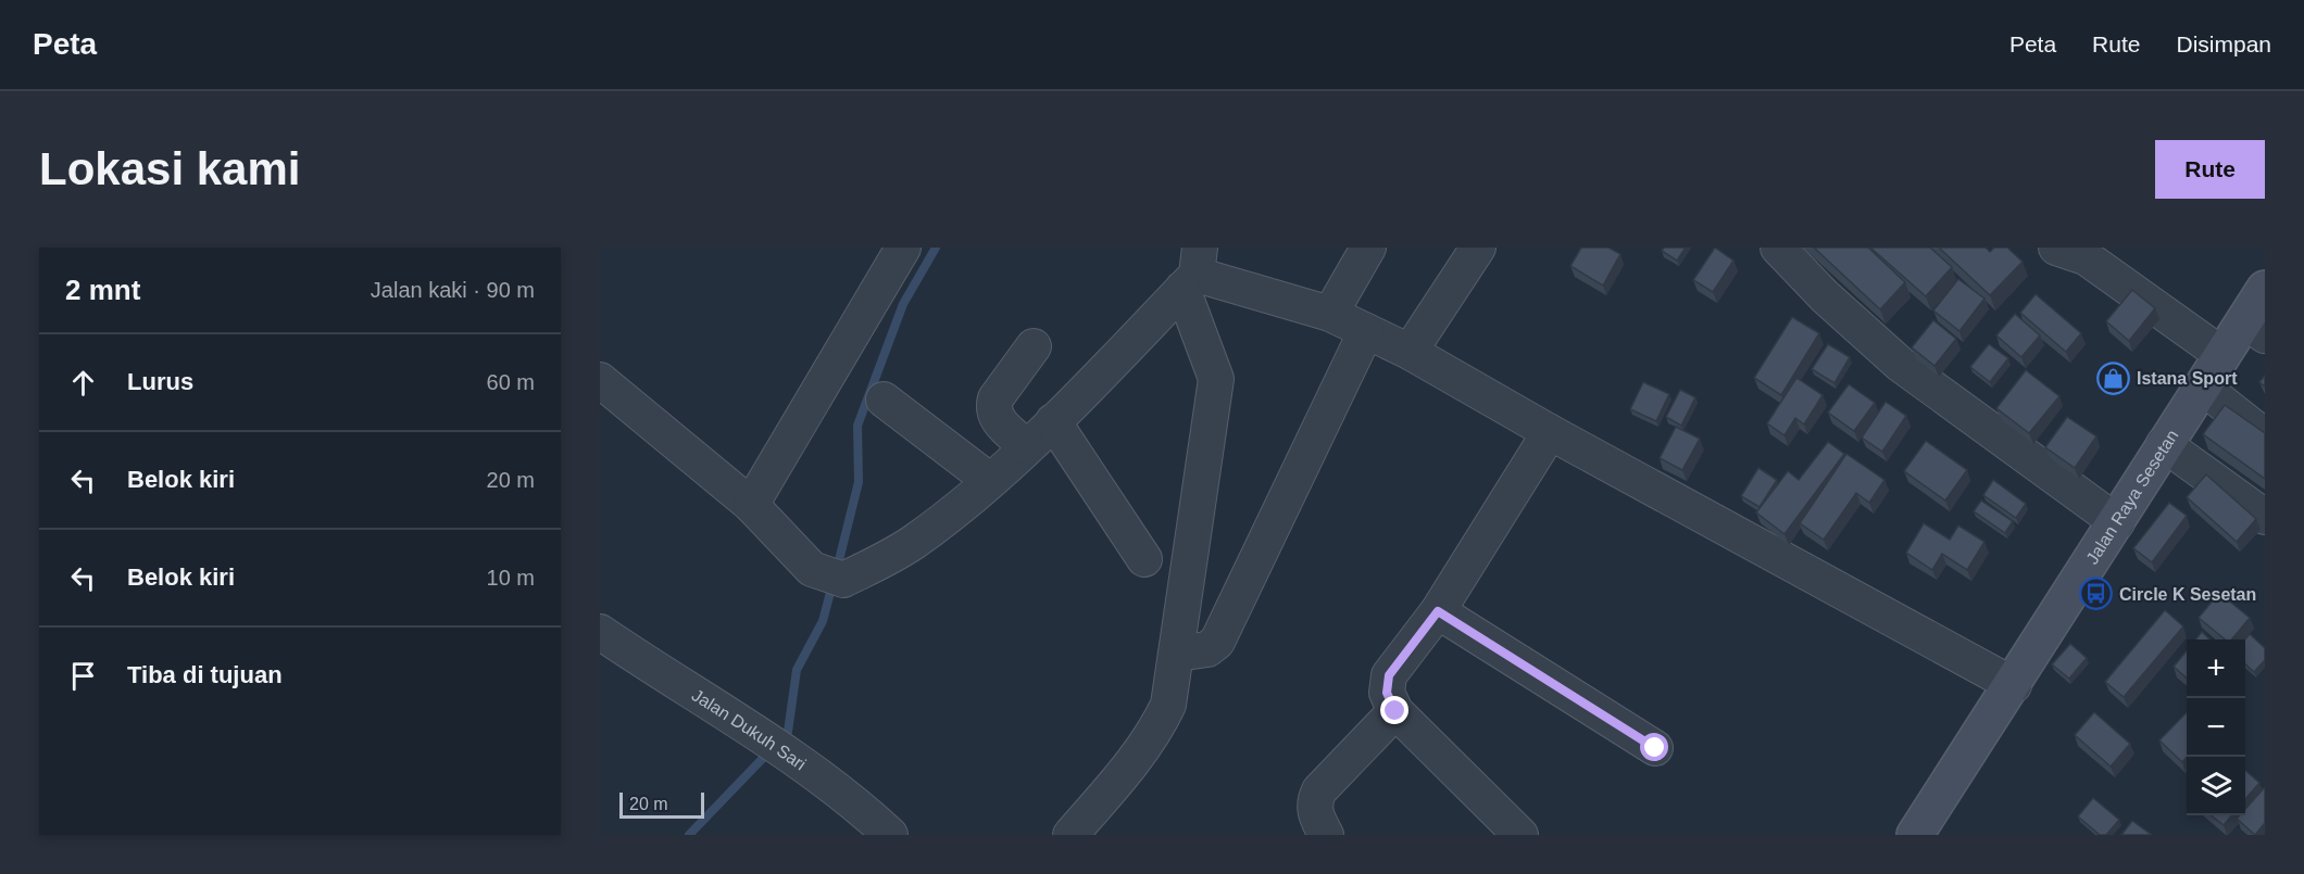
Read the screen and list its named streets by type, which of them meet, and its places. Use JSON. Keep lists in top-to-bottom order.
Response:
{
  "streets": {
    "main road": ["Jalan Raya Sesetan"],
    "street": ["Jalan Dukuh Sari"]
  },
  "places": {
    "shop": ["Istana Sport"],
    "bus stop": ["Circle K Sesetan"]
  },
  "scale_bar": "20 m",
  "page": {
    "header": "Peta",
    "nav": ["Peta", "Rute", "Disimpan"],
    "buttons": "Rute",
    "title": "Lokasi kami",
    "heading": ["2 mnt", "Jalan kaki · 90 m"],
    "list": [
      ["Lurus", "60 m"],
      ["Belok kiri", "20 m"],
      ["Belok kiri", "10 m"],
      "Tiba di tujuan"
    ],
    "map_buttons": ["+", "−"],
    "scale": "20 m"
  }
}
